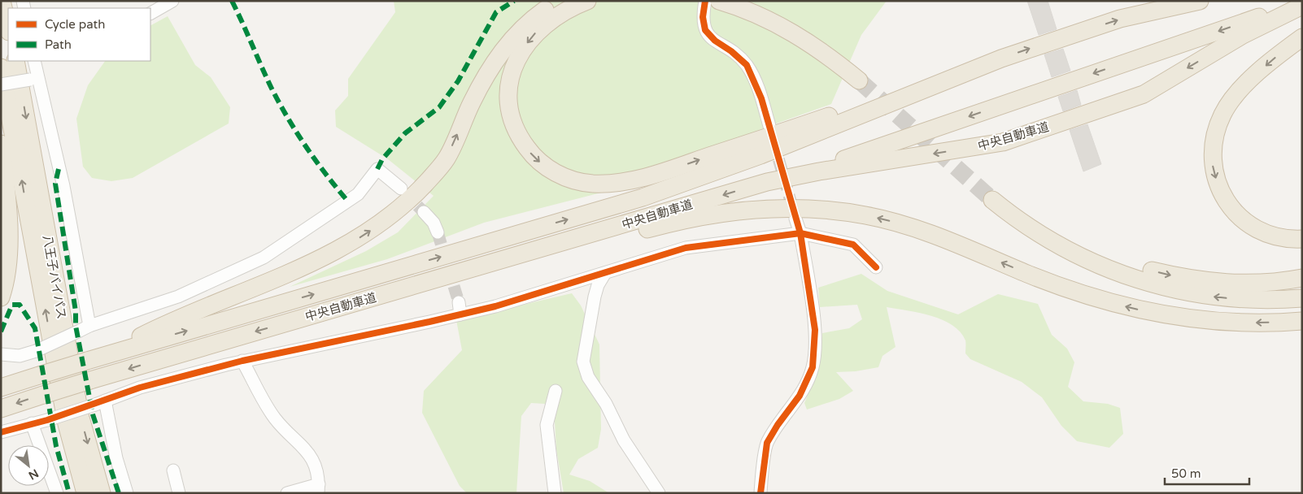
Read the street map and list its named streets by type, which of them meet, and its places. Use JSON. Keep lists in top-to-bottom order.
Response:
{
  "streets": {
    "highway": ["中央自動車道", "八王子バイパス"]
  },
  "legend": ["Cycle path", "Path"],
  "scale_bar": "50 m",
  "north": "bottom right"
}
